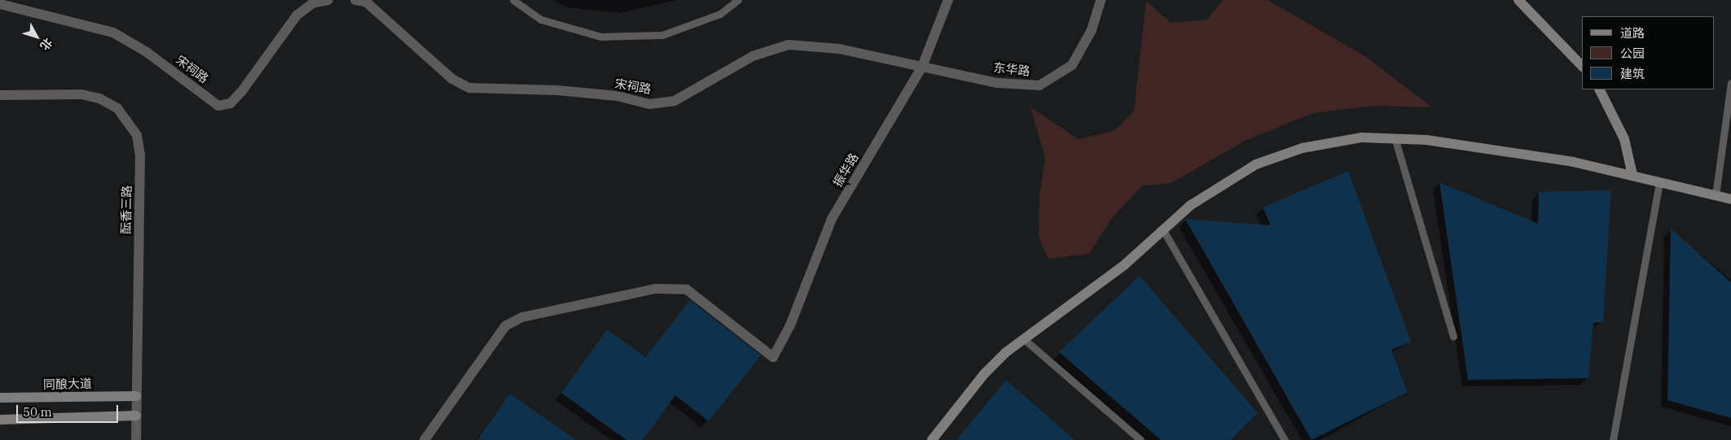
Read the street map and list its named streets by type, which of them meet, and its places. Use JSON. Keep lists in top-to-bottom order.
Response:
{
  "streets": {
    "street": [
      "宋祠路",
      "东华路",
      "振华路",
      "酝香三路",
      "同酿大道"
    ]
  },
  "crossings": [
    ["宋祠路", "东华路"],
    ["宋祠路", "振华路"],
    ["东华路", "振华路"],
    ["酝香三路", "同酿大道"]
  ],
  "legend": ["道路", "公园", "建筑"],
  "scale_bar": "50 m",
  "north": "bottom right"
}
